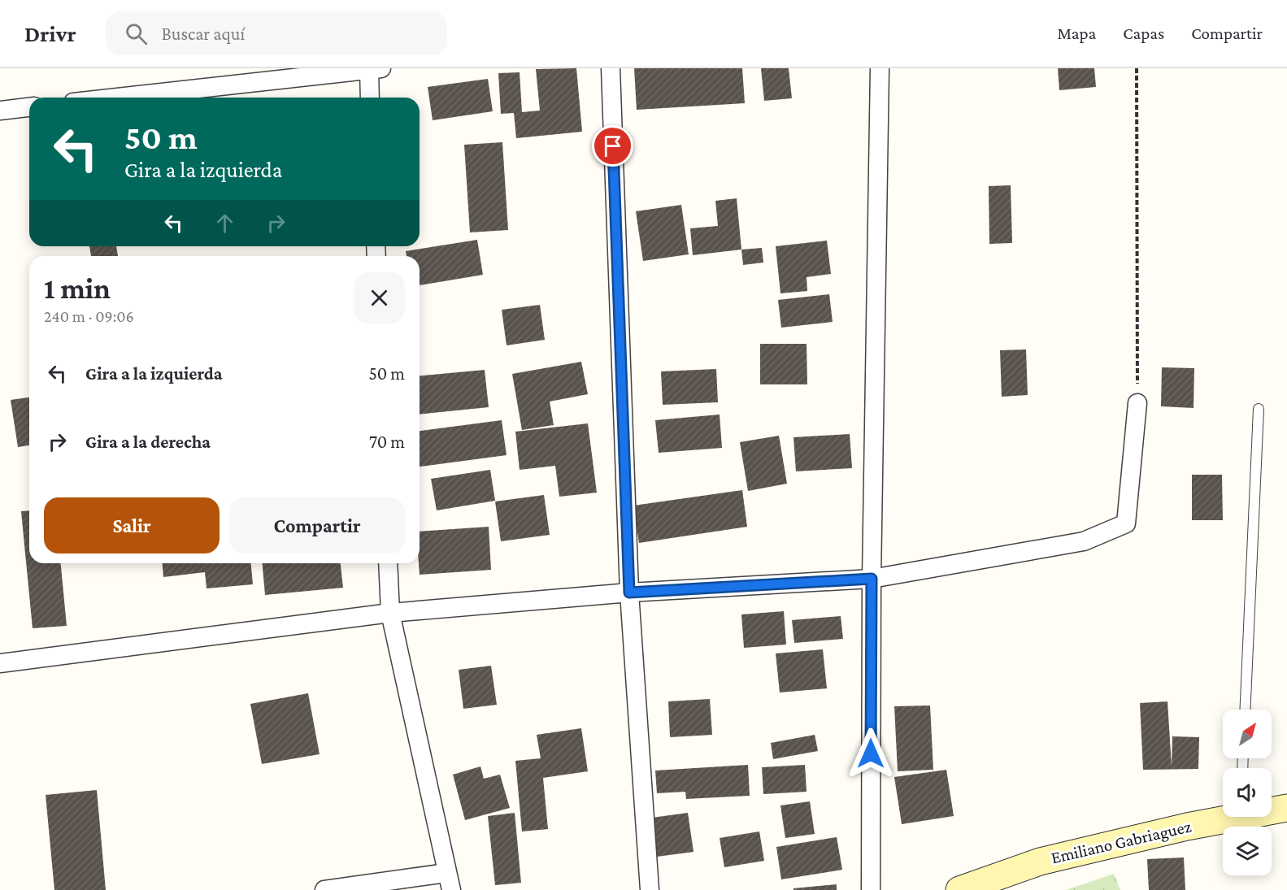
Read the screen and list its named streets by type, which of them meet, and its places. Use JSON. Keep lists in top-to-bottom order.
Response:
{
  "streets": {
    "main road": ["Emiliano Gabriaguez"]
  },
  "north": "top right",
  "page": {
    "header": "Drivr",
    "search": "Buscar aquí",
    "nav": ["Mapa", "Capas", "Compartir"],
    "turn": ["50 m", "Gira a la izquierda"],
    "heading": ["1 min", "240 m · 09:06"],
    "list": [
      {
        "name": "Gira a la izquierda",
        "value": "50 m"
      },
      {
        "name": "Gira a la derecha",
        "value": "70 m"
      }
    ],
    "buttons": ["Salir", "Compartir"]
  }
}
